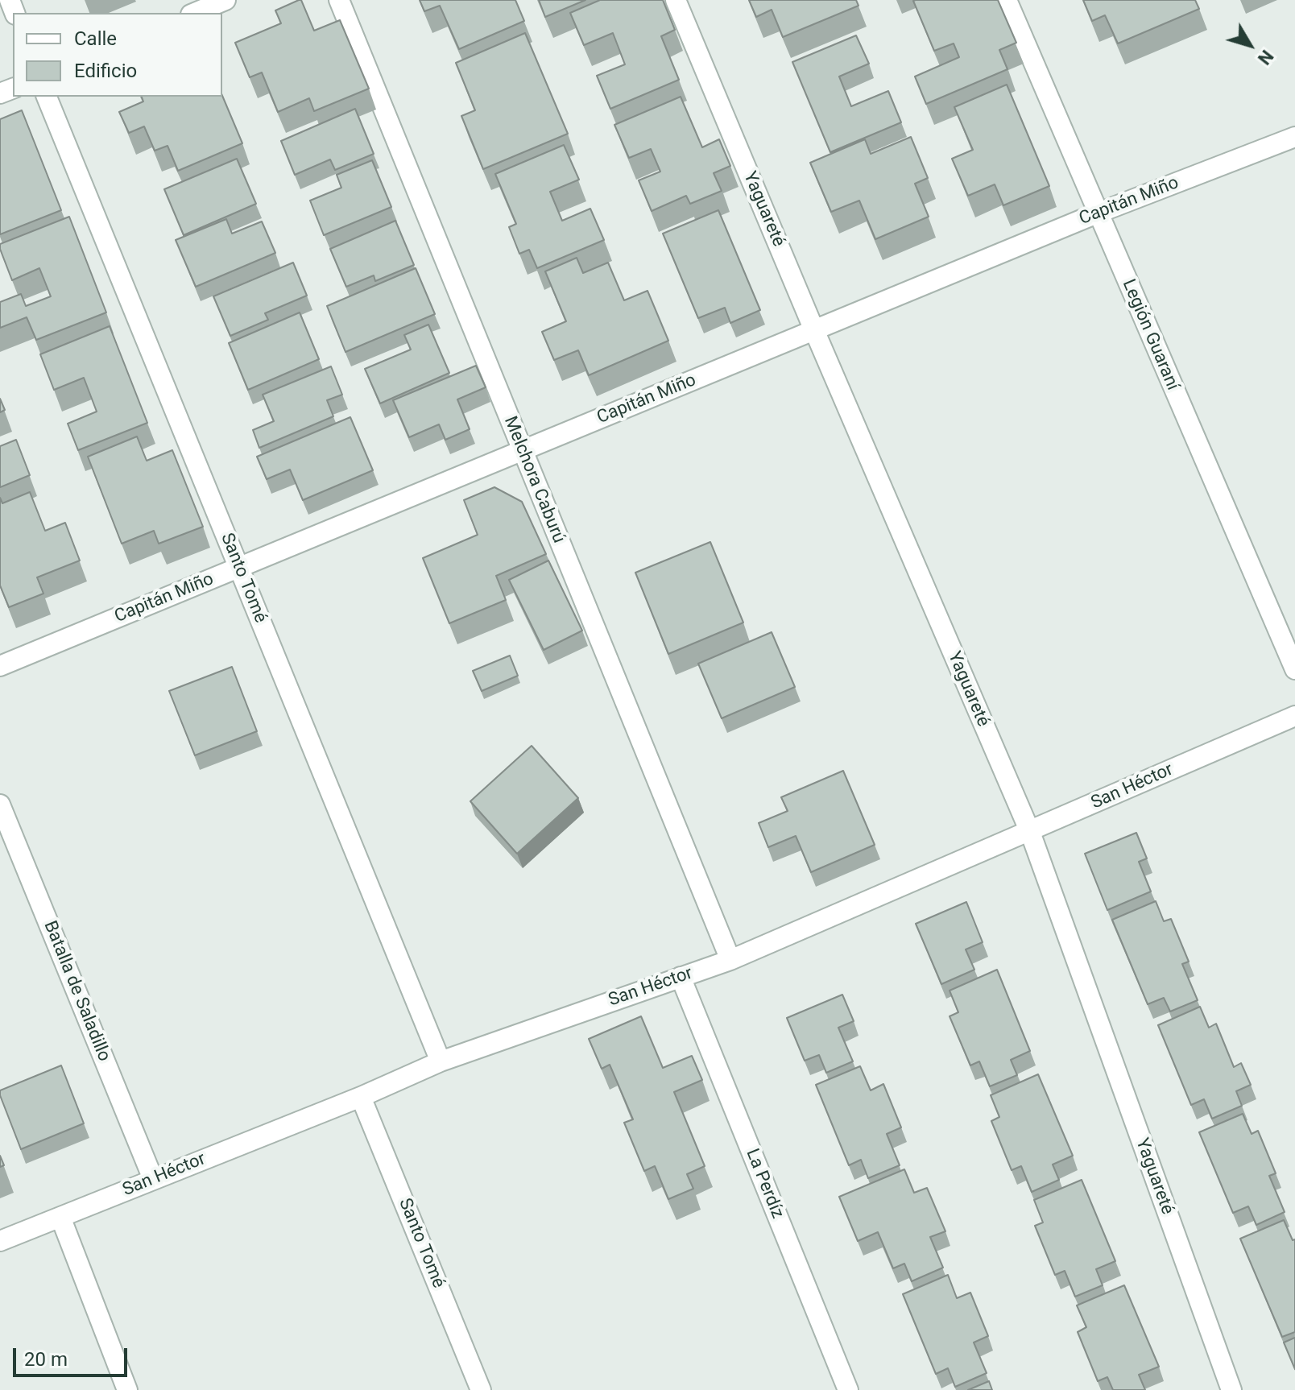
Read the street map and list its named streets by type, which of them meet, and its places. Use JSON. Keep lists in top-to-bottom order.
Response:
{
  "streets": {
    "street": [
      "Capitán Miño",
      "Yaguareté",
      "Legión Guaraní",
      "Melchora Caburú",
      "Santo Tomé",
      "San Héctor",
      "Batalla de Saladillo",
      "La Perdíz"
    ]
  },
  "crossings": [
    ["Capitán Miño", "Yaguareté"],
    ["Capitán Miño", "Legión Guaraní"],
    ["Capitán Miño", "Melchora Caburú"],
    ["Capitán Miño", "Santo Tomé"],
    ["Yaguareté", "San Héctor"],
    ["Melchora Caburú", "San Héctor"],
    ["Santo Tomé", "San Héctor"],
    ["San Héctor", "Batalla de Saladillo"],
    ["San Héctor", "La Perdíz"]
  ],
  "legend": ["Calle", "Edificio"],
  "scale_bar": "20 m",
  "north": "bottom right"
}
